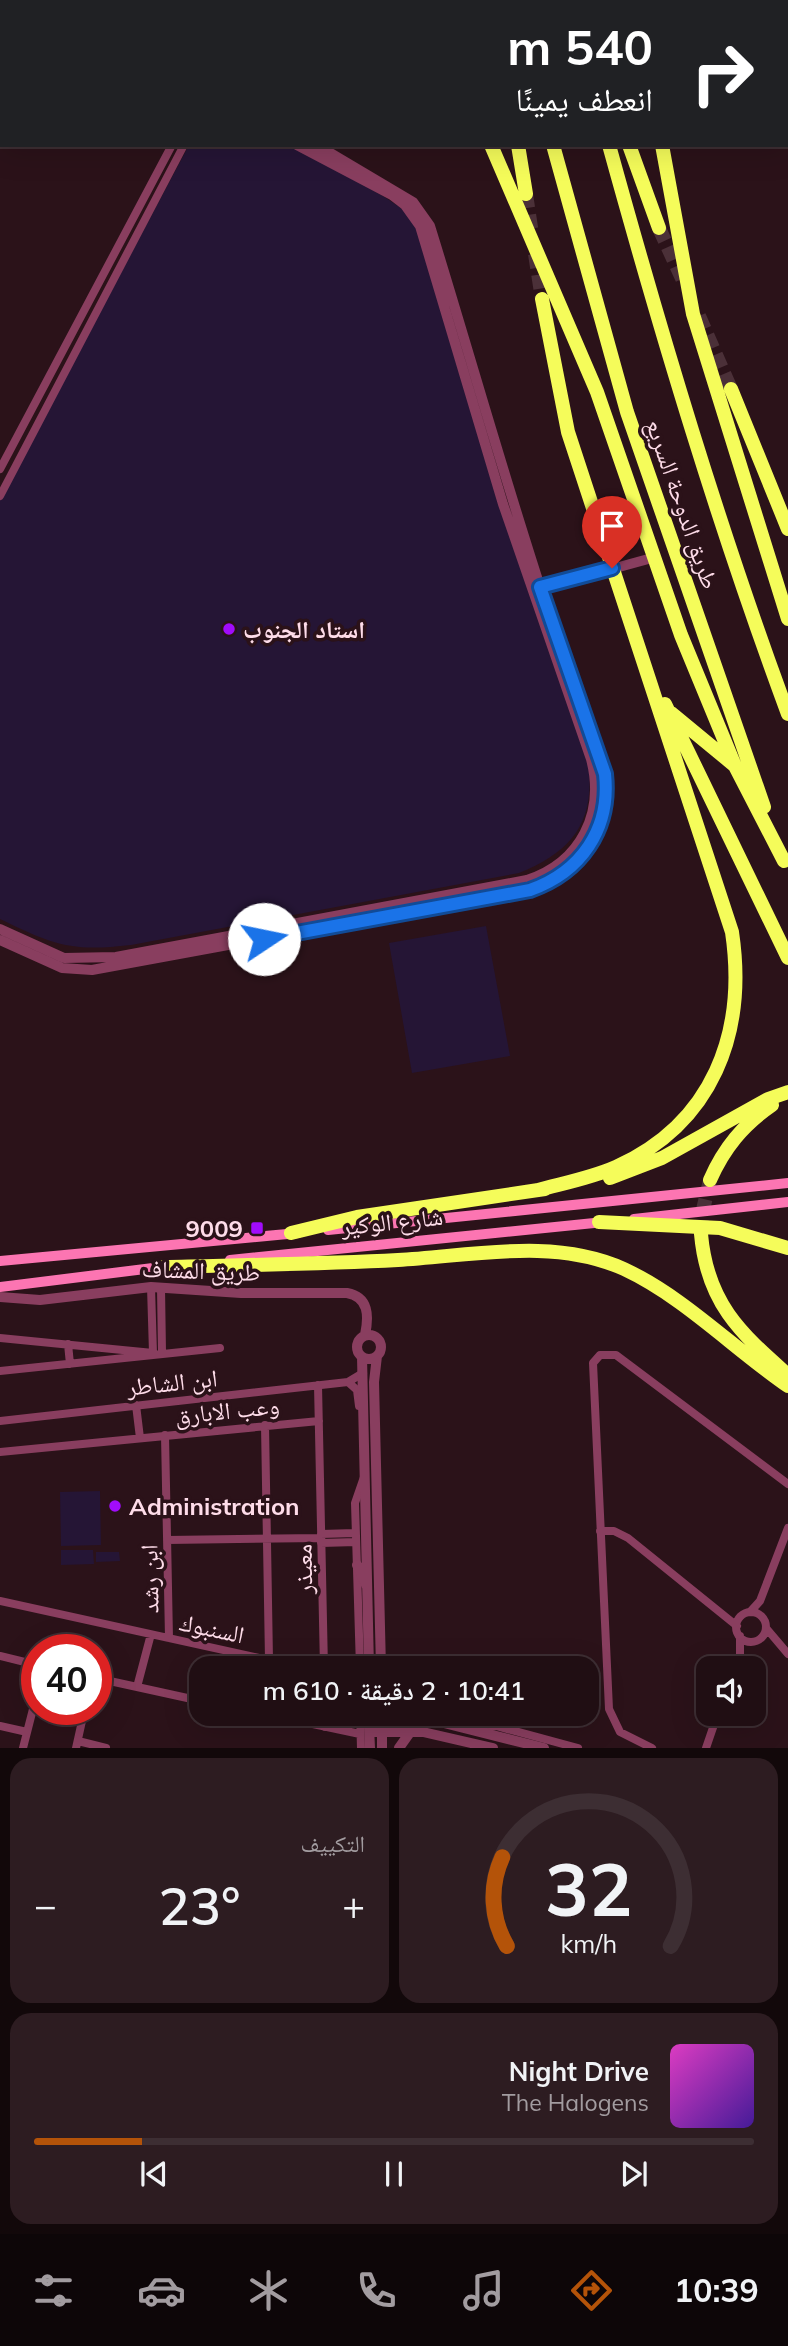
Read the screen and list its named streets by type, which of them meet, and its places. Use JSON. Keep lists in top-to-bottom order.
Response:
{
  "streets": {
    "highway": ["طريق الدوحة السريع"],
    "main road": ["شارع الوكير"],
    "street": [
      "طريق المشاف",
      "ابن الشاطر",
      "وعب الابارق",
      "معيذر",
      "ابن رشد",
      "السنبوك"
    ]
  },
  "crossings": [
    ["ابن الشاطر", "معيذر"],
    ["وعب الابارق", "معيذر"],
    ["وعب الابارق", "ابن رشد"],
    ["ابن رشد", "السنبوك"]
  ],
  "places": {
    "other": ["استاد الجنوب", "Administration"],
    "transit": ["9009"]
  },
  "page": {
    "turn": ["540 m", "انعطف يمينًا"],
    "limit": "40",
    "trip": "10:41 · 2 دقيقة · 610 m",
    "tile": "التكييف",
    "heat": ["−", "23°", "+"],
    "song": ["Night Drive", "The Halogens"],
    "tabs": "10:39",
    "gauge": ["32", "km/h"]
  }
}
